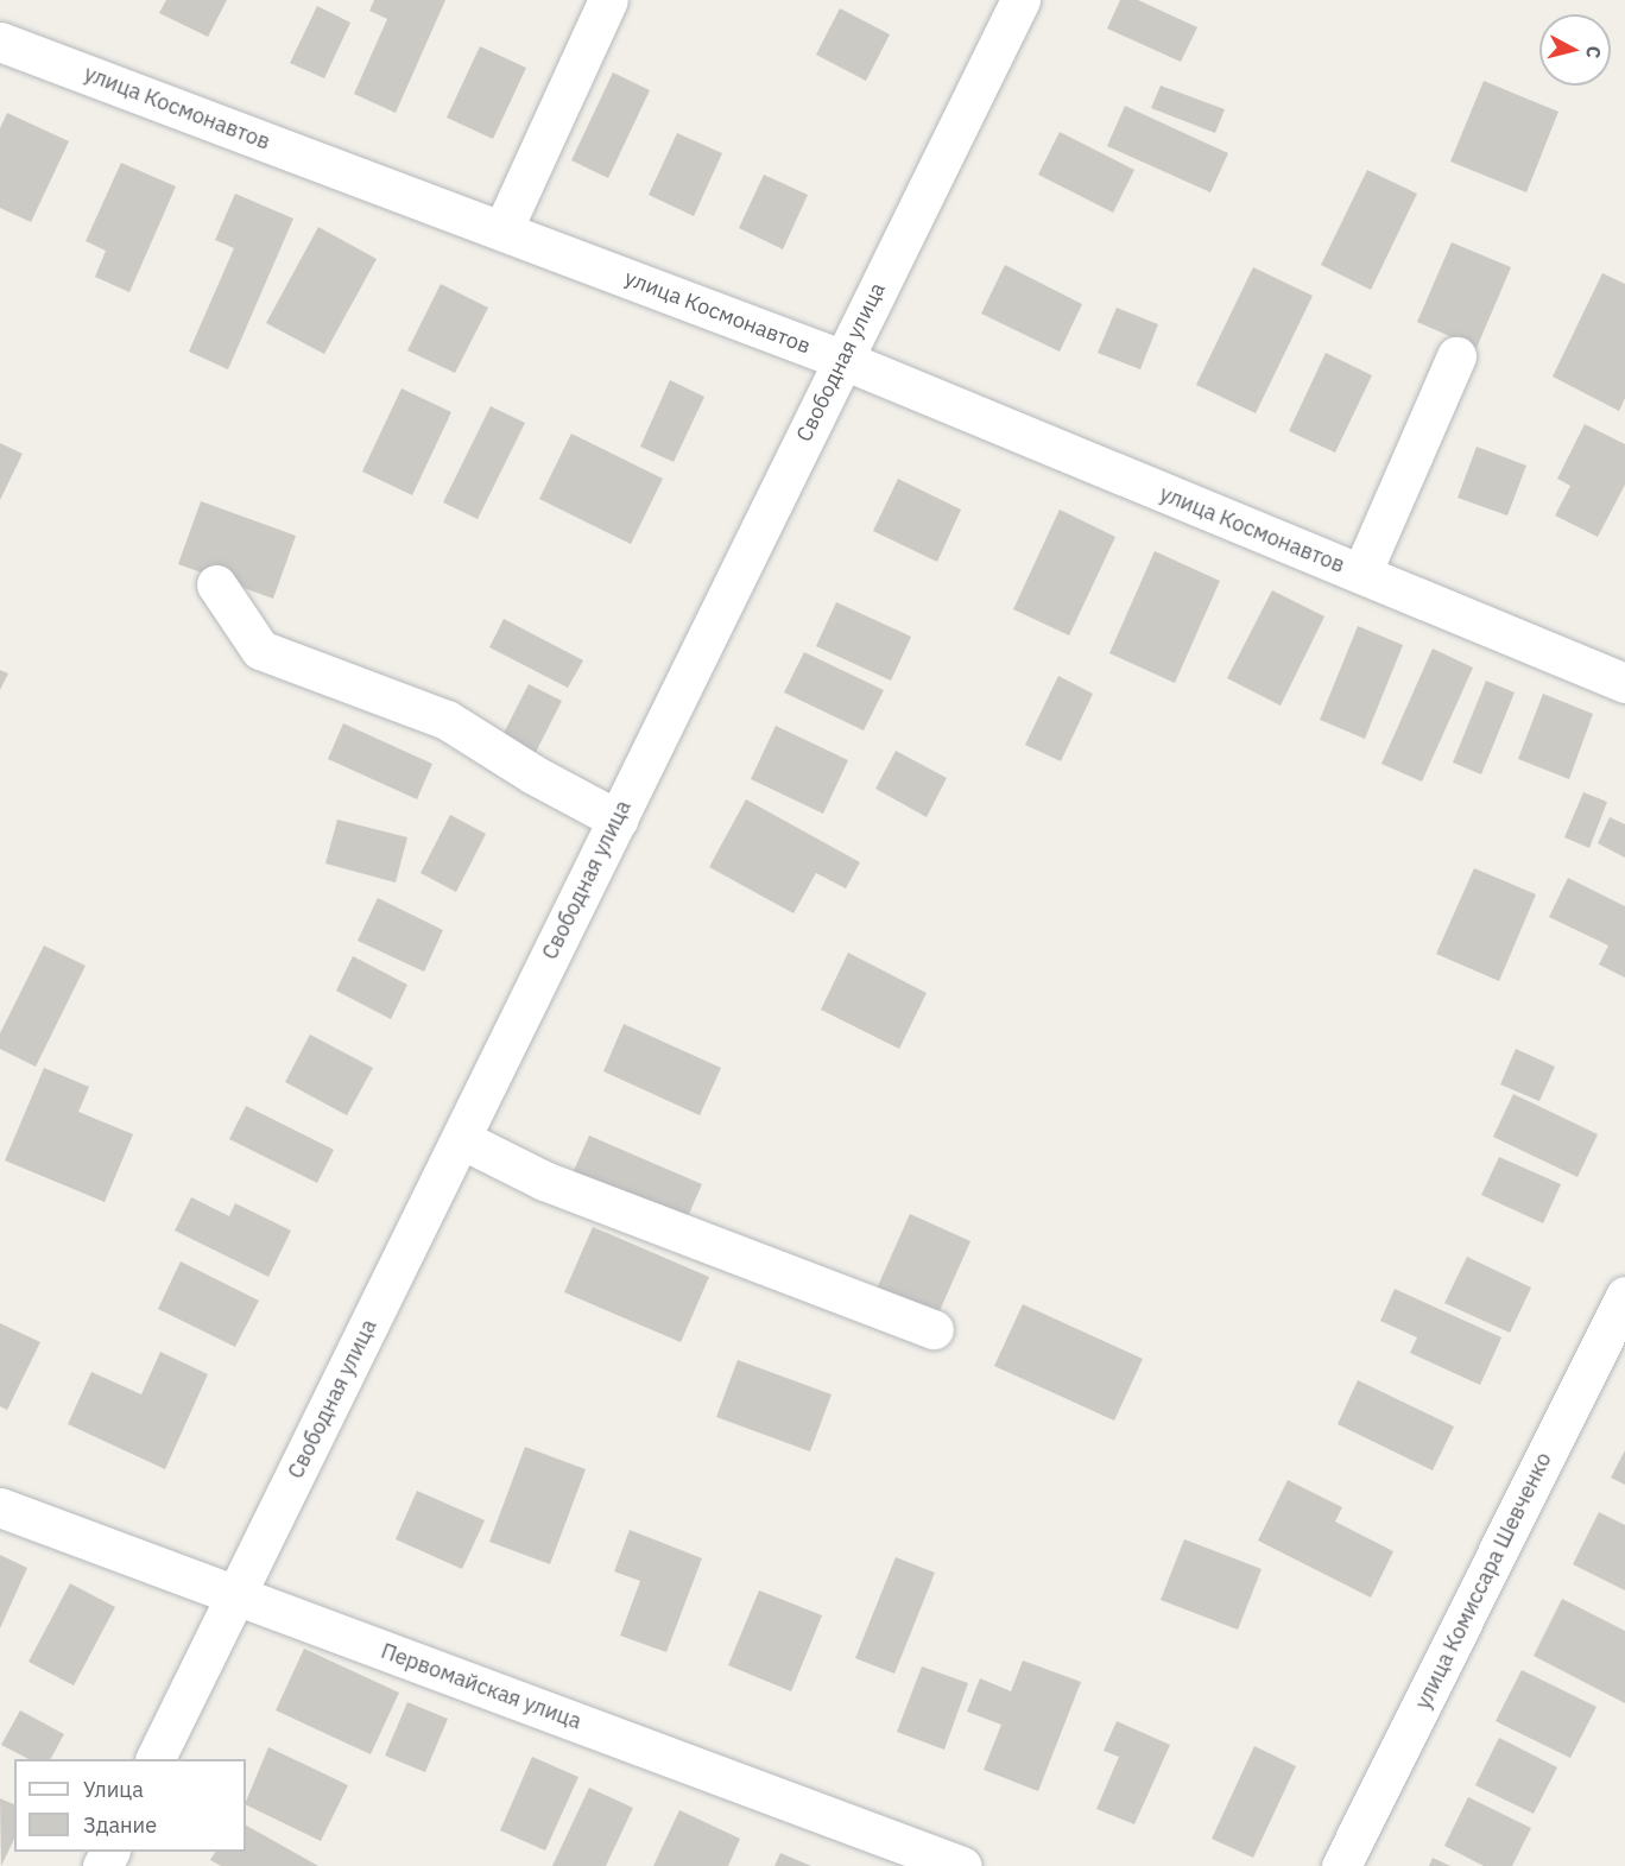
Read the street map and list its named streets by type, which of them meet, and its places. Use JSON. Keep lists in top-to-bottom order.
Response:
{
  "streets": {
    "street": [
      "улица Космонавтов",
      "Свободная улица",
      "улица Комиссара Шевченко",
      "Первомайская улица"
    ]
  },
  "crossings": [
    ["улица Космонавтов", "Свободная улица"],
    ["Свободная улица", "Первомайская улица"]
  ],
  "legend": ["Улица", "Здание"],
  "north": "right"
}
